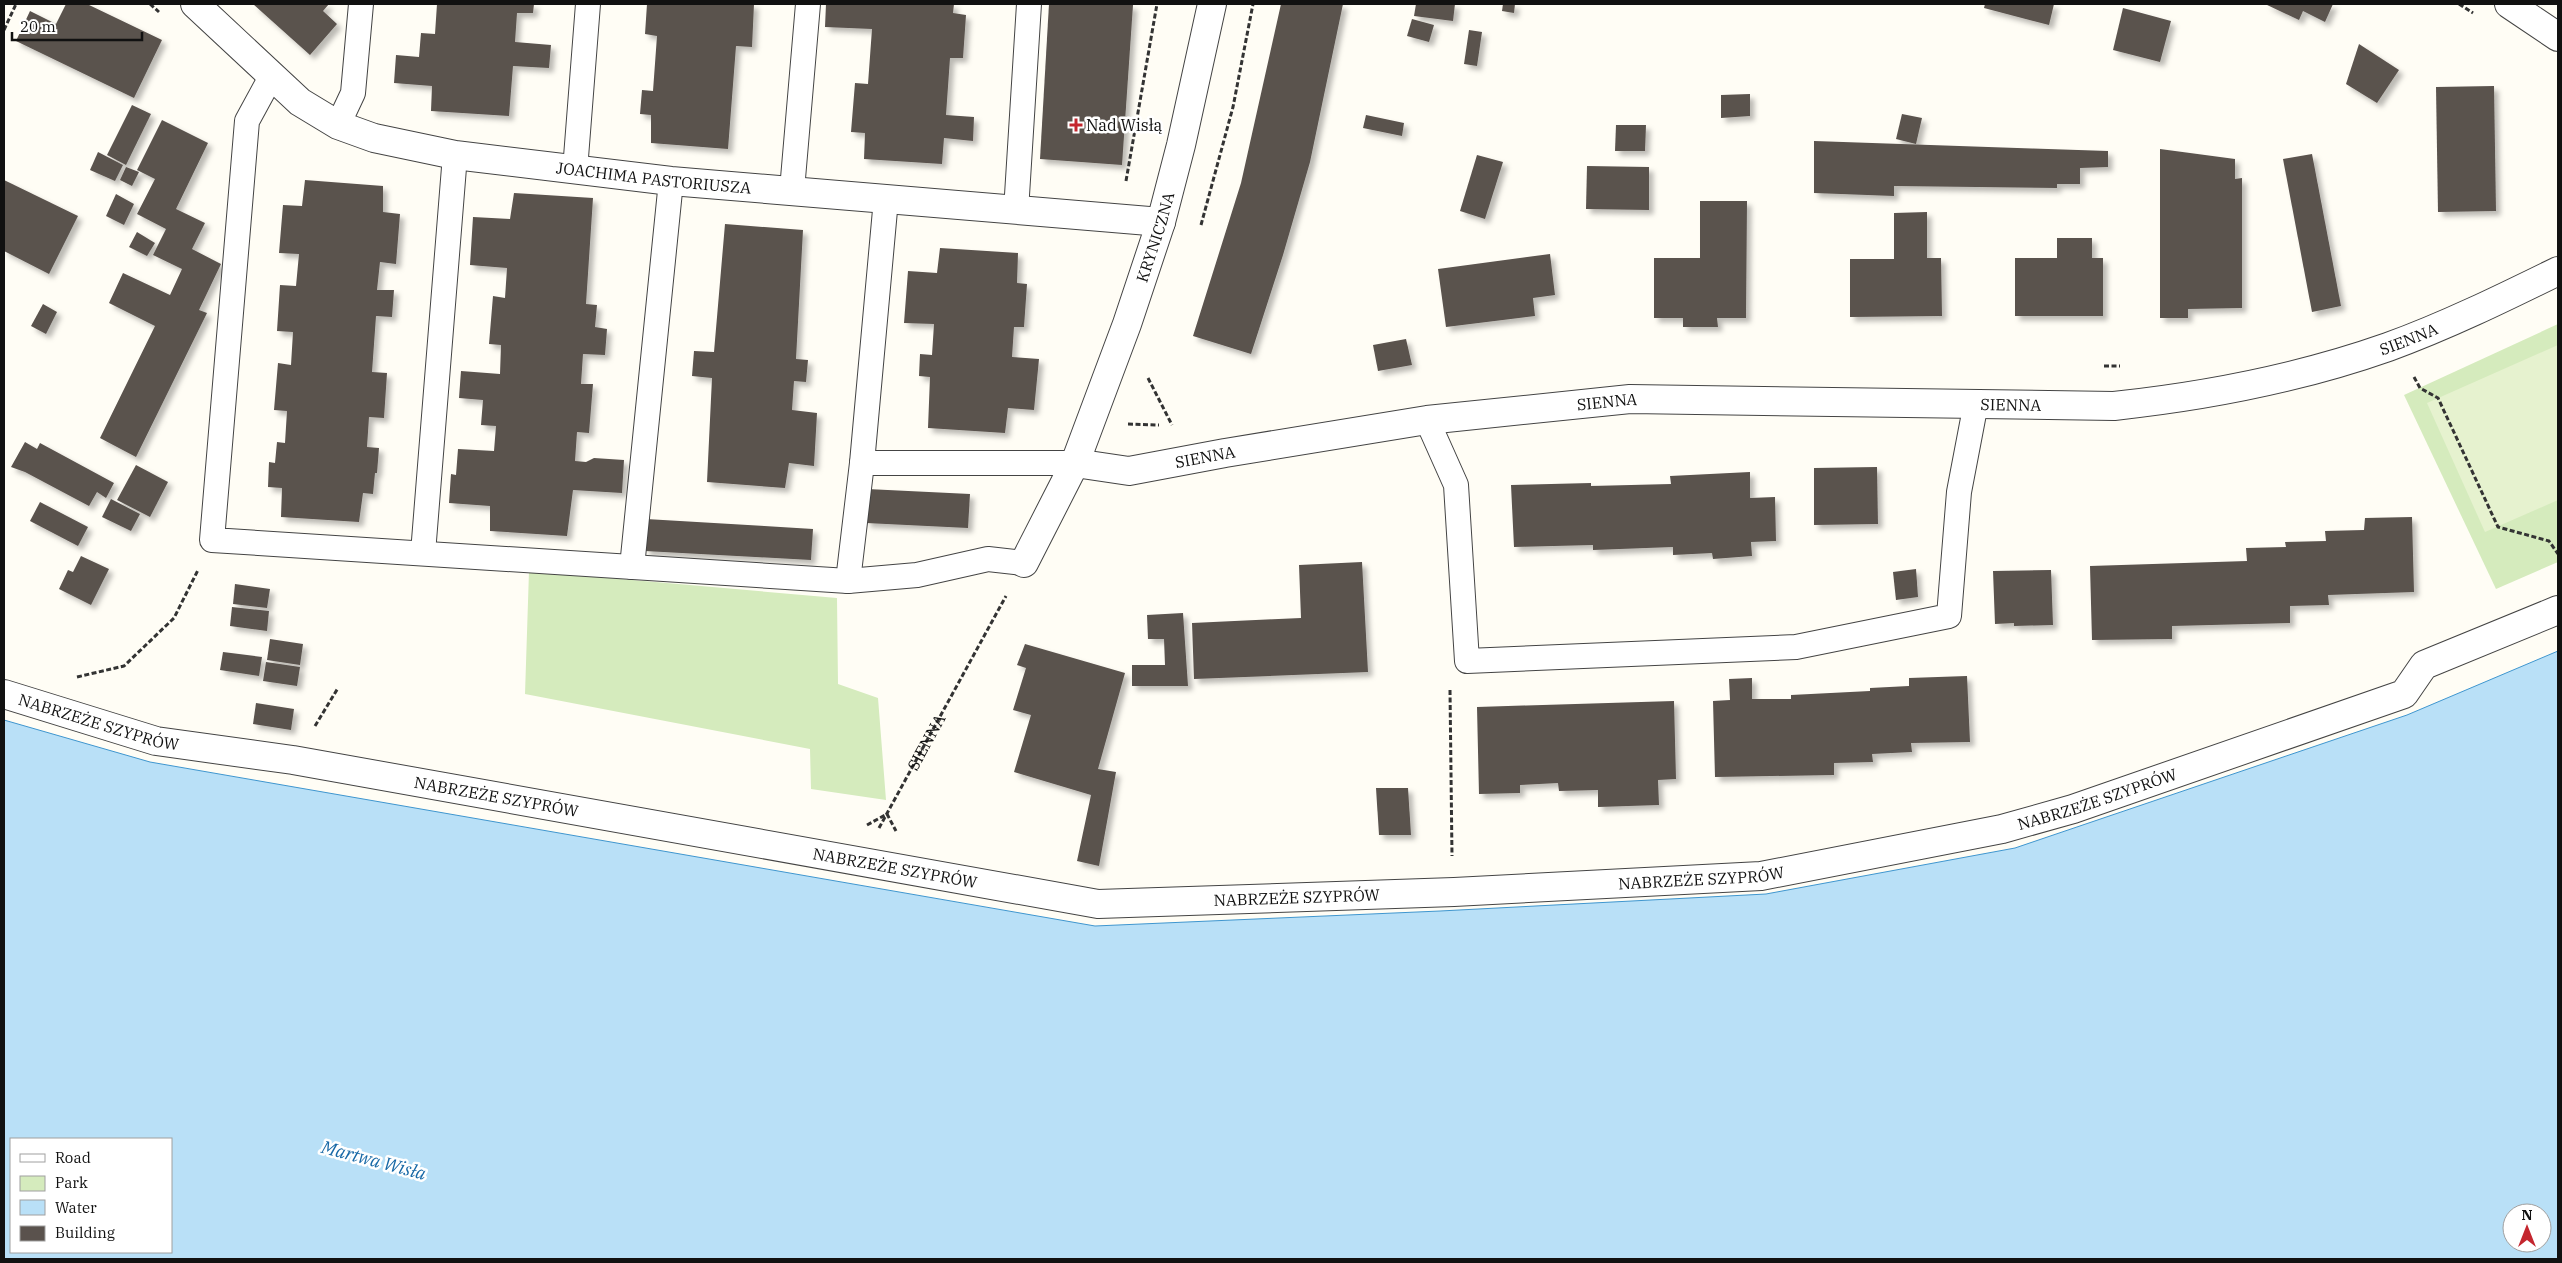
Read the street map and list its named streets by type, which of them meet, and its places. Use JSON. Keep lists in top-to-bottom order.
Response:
{
  "streets": {
    "street": [
      "JOACHIMA PASTORIUSZA",
      "KRYNICZNA",
      "SIENNA",
      "NABRZEŻE SZYPRÓW"
    ]
  },
  "crossings": [
    ["JOACHIMA PASTORIUSZA", "KRYNICZNA"],
    ["KRYNICZNA", "SIENNA"]
  ],
  "water": ["Martwa Wisła"],
  "places": {
    "health": ["Nad Wisłą"]
  },
  "legend": [
    "Road",
    "Park",
    "Water",
    "Building"
  ],
  "scale_bar": "20 m",
  "north": "top"
}
